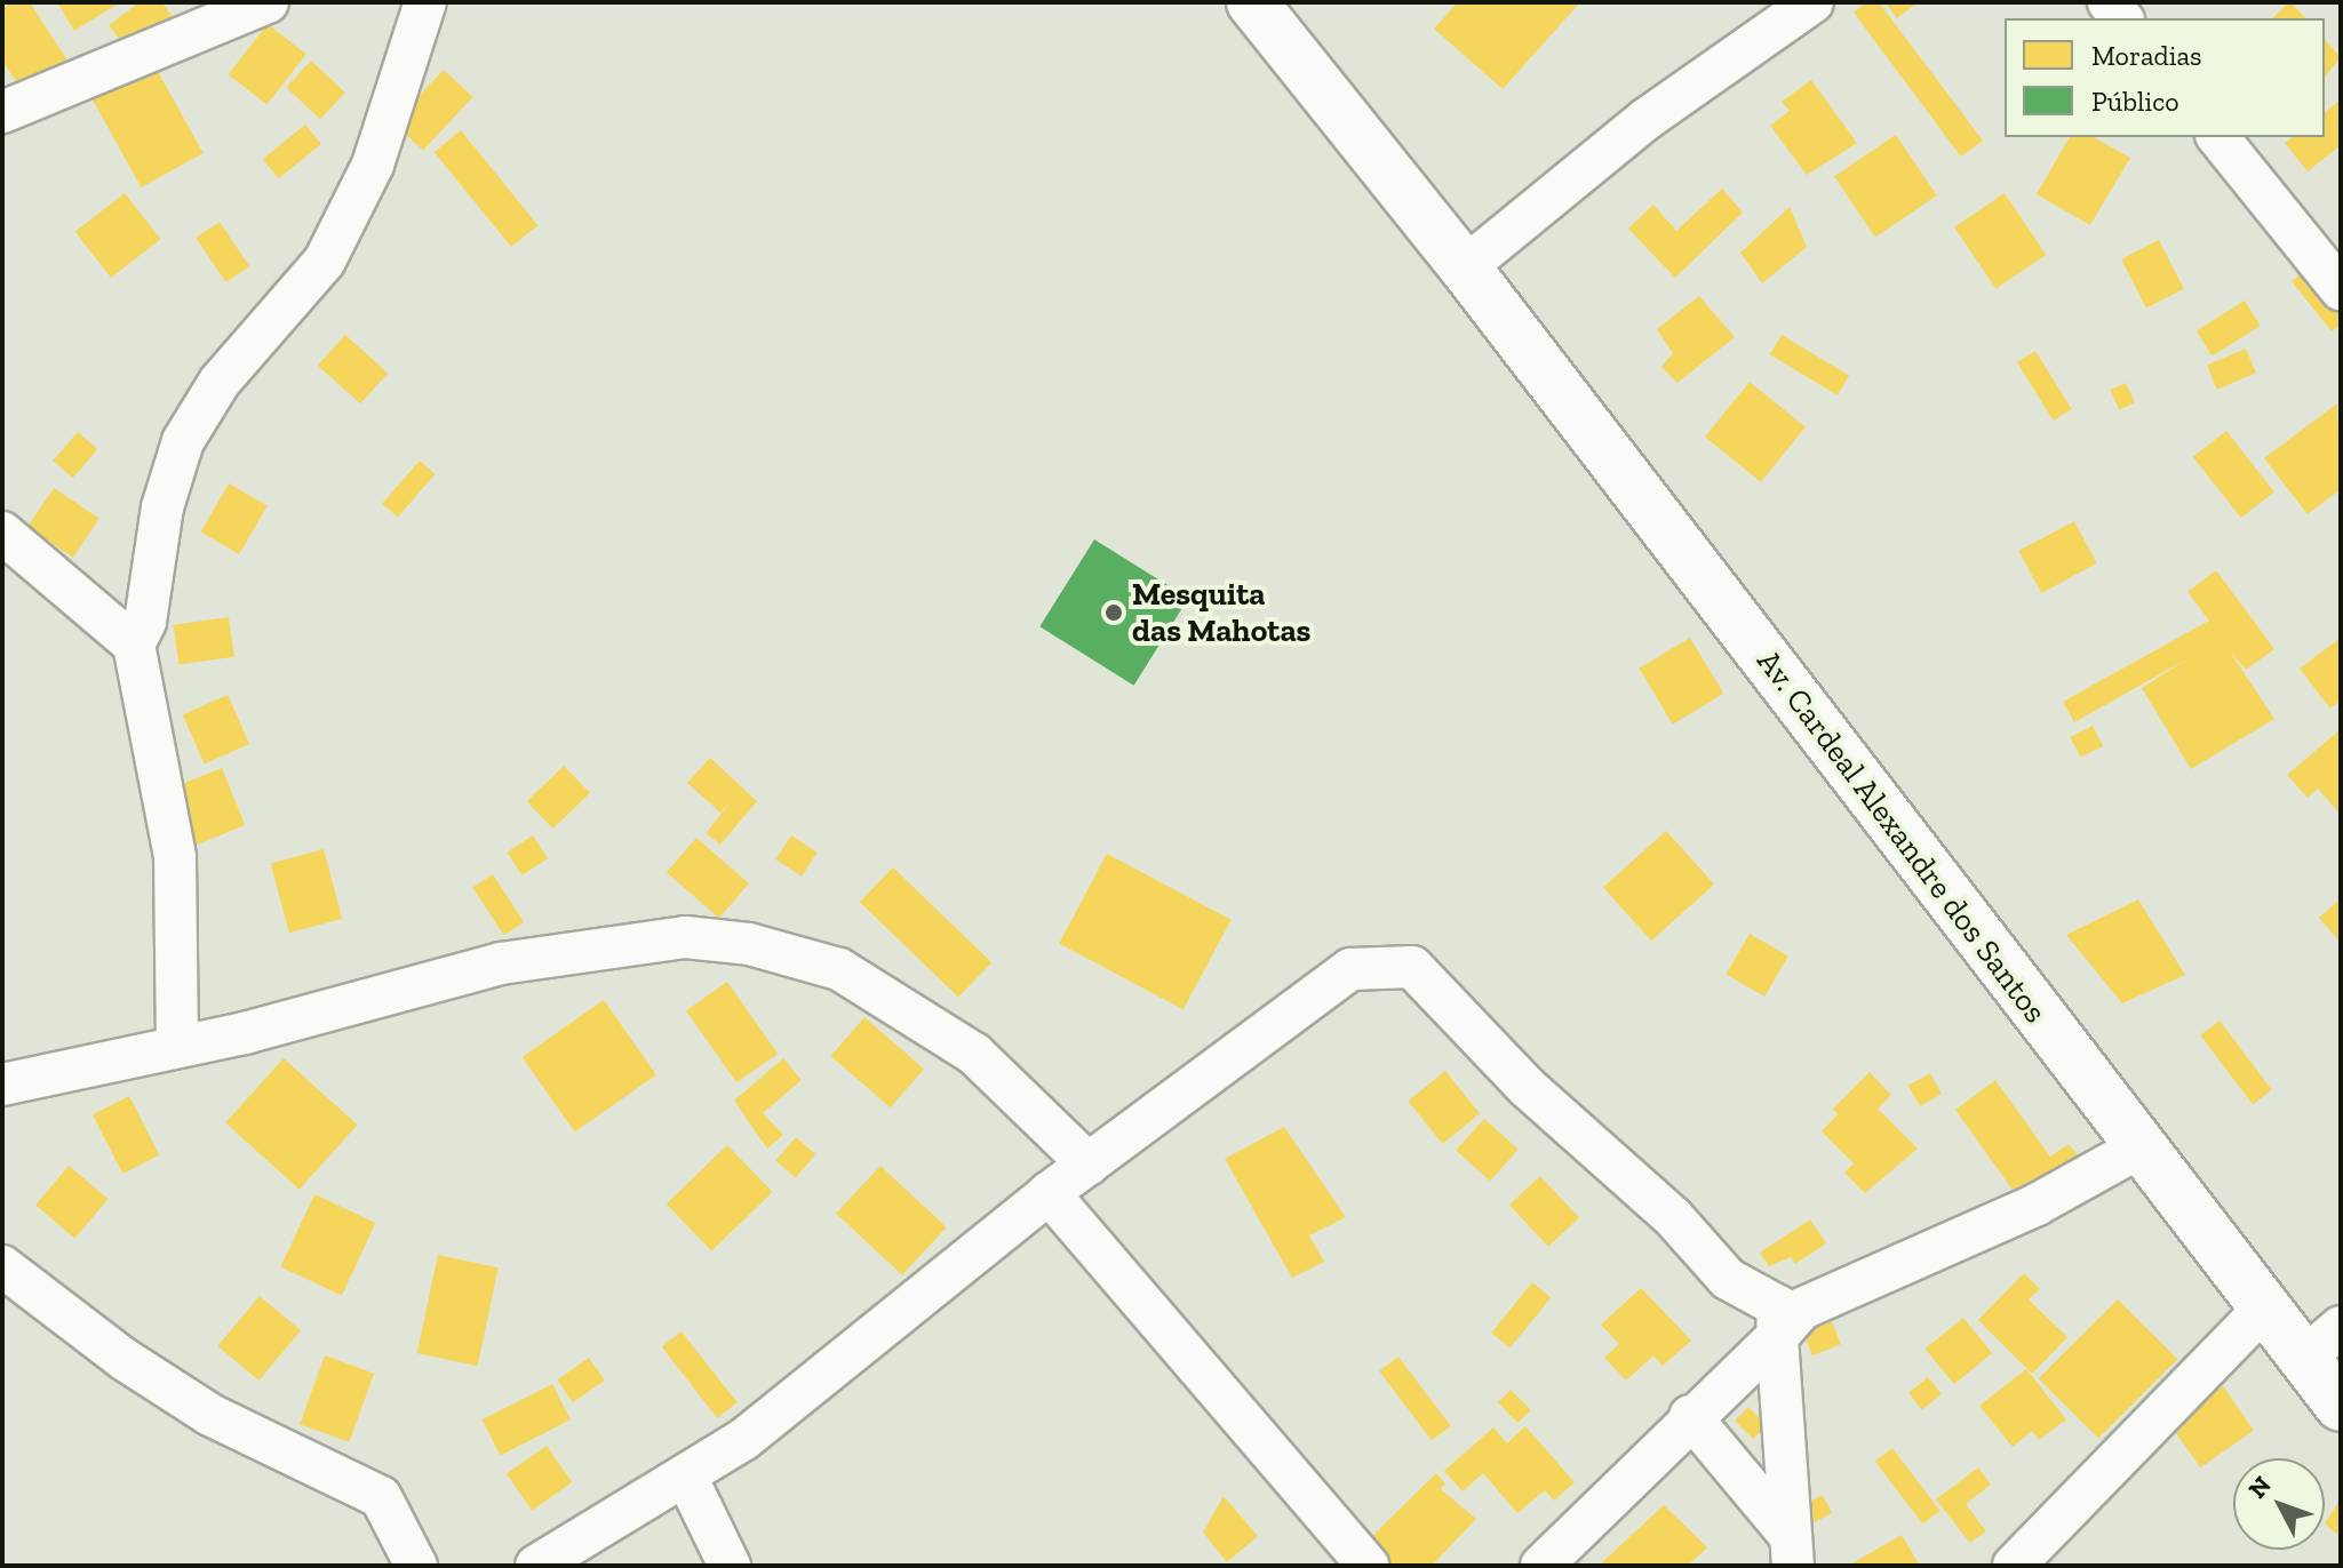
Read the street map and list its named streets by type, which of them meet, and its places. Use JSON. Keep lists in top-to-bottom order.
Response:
{
  "streets": {
    "street": ["Av. Cardeal Alexandre dos Santos"]
  },
  "places": ["Mesquita das Mahotas"],
  "legend": ["Moradias", "Público"],
  "north": "top left"
}
